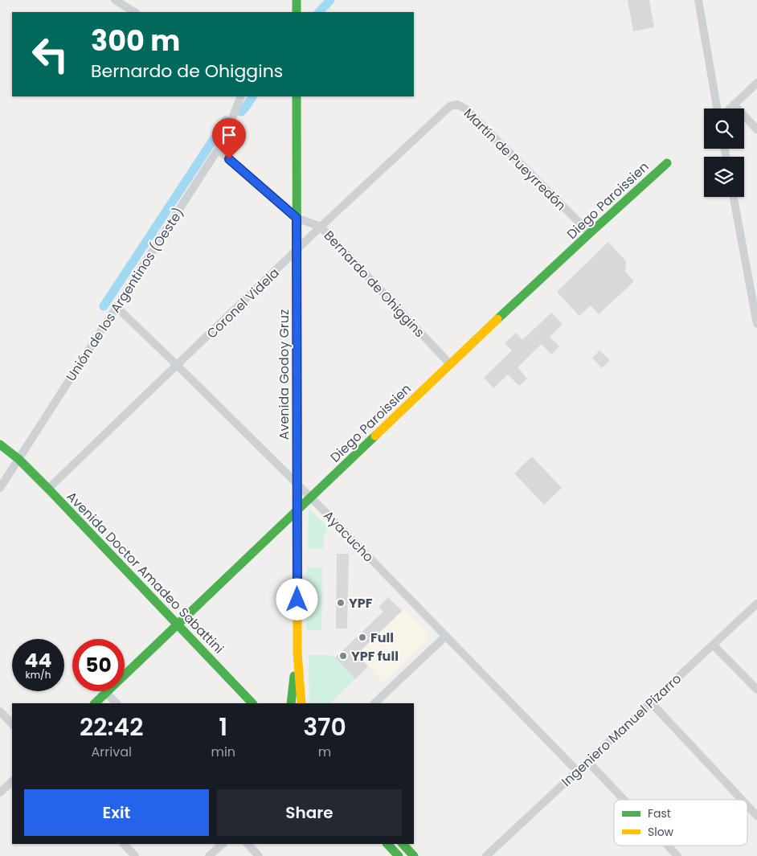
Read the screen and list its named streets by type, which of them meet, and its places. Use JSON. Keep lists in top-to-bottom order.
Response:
{
  "streets": {
    "main road": ["Diego Paroissien", "Avenida Godoy Gruz", "Avenida Doctor Amadeo Sabattini"],
    "street": [
      "Martín de Pueyrredón",
      "Bernardo de Ohiggins",
      "Unión de los Argentinos (Oeste)",
      "Coronel Videla",
      "Ayacucho",
      "Ingeniero Manuel Pizarro"
    ]
  },
  "crossings": [
    ["Martín de Pueyrredón", "Diego Paroissien"],
    ["Martín de Pueyrredón", "Coronel Videla"],
    ["Diego Paroissien", "Bernardo de Ohiggins"],
    ["Diego Paroissien", "Avenida Godoy Gruz"],
    ["Diego Paroissien", "Ayacucho"],
    ["Diego Paroissien", "Avenida Doctor Amadeo Sabattini"],
    ["Bernardo de Ohiggins", "Unión de los Argentinos (Oeste)"],
    ["Bernardo de Ohiggins", "Coronel Videla"],
    ["Bernardo de Ohiggins", "Avenida Godoy Gruz"],
    ["Unión de los Argentinos (Oeste)", "Ayacucho"],
    ["Unión de los Argentinos (Oeste)", "Avenida Doctor Amadeo Sabattini"],
    ["Coronel Videla", "Avenida Godoy Gruz"],
    ["Coronel Videla", "Ayacucho"],
    ["Coronel Videla", "Avenida Doctor Amadeo Sabattini"],
    ["Avenida Godoy Gruz", "Ayacucho"],
    ["Ayacucho", "Ingeniero Manuel Pizarro"]
  ],
  "places": ["YPF", "Full", "YPF full"],
  "legend": ["Fast", "Slow"],
  "page": {
    "turn": ["300 m", "Bernardo de Ohiggins"],
    "speed": "44 km/h",
    "limit": "50",
    "eta": [
      "22:42",
      "Arrival",
      "1",
      "min",
      "370",
      "m"
    ],
    "buttons": ["Exit", "Share"]
  }
}
